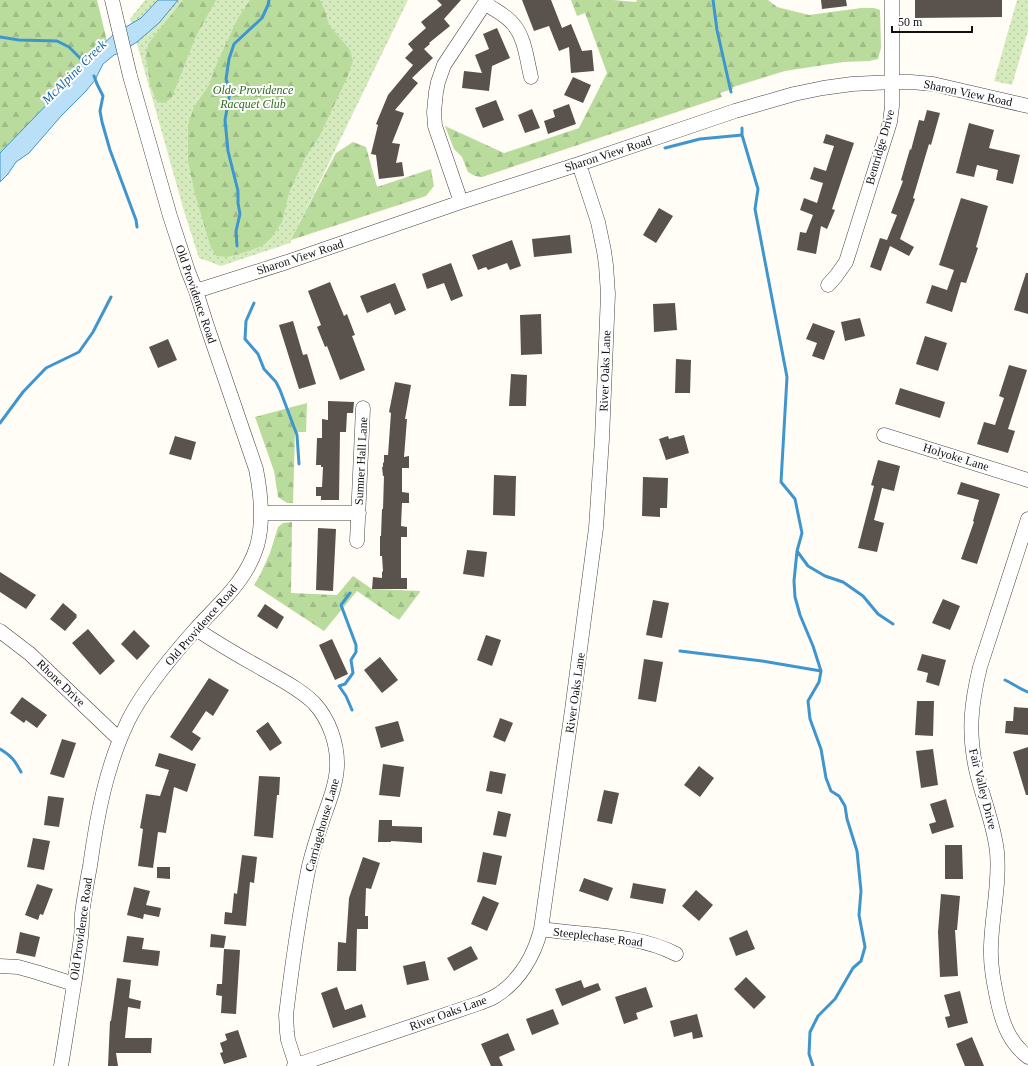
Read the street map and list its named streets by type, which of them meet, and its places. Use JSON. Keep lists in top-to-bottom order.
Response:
{
  "streets": {
    "street": [
      "Sharon View Road",
      "Bentridge Drive",
      "Old Providence Road",
      "River Oaks Lane",
      "Holyoke Lane",
      "Sumner Hall Lane",
      "Rhone Drive",
      "Fair Valley Drive",
      "Carriagehouse Lane",
      "Steeplechase Road"
    ]
  },
  "crossings": [
    ["Sharon View Road", "Bentridge Drive"],
    ["Sharon View Road", "Old Providence Road"],
    ["Sharon View Road", "River Oaks Lane"],
    ["Old Providence Road", "Sumner Hall Lane"],
    ["Old Providence Road", "Rhone Drive"],
    ["Old Providence Road", "Carriagehouse Lane"],
    ["River Oaks Lane", "Carriagehouse Lane"],
    ["River Oaks Lane", "Steeplechase Road"]
  ],
  "water": ["McAlpine Creek"],
  "parks": ["Olde Providence Racquet Club"],
  "scale_bar": "50 m"
}
